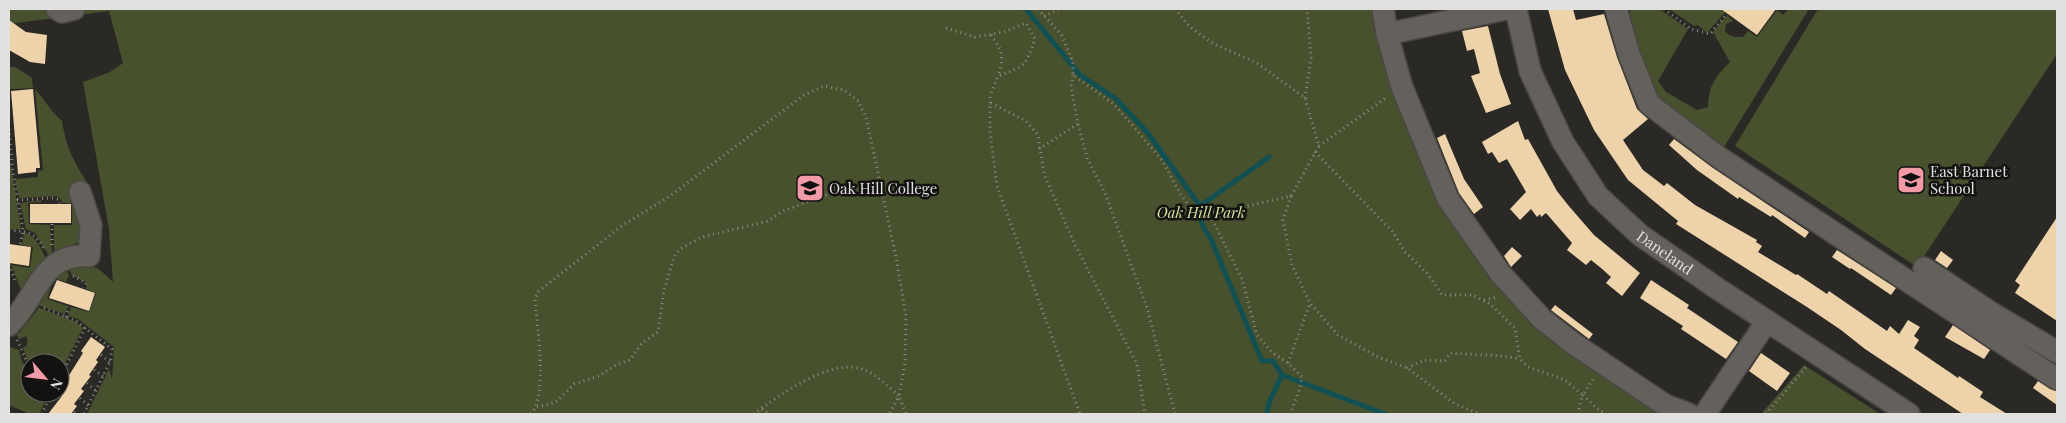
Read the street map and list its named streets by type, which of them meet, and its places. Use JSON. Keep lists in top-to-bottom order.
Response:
{
  "streets": {
    "street": ["Daneland"]
  },
  "parks": ["Oak Hill Park"],
  "places": {
    "school or university": ["East Barnet School", "Oak Hill College"]
  },
  "north": "bottom right"
}
